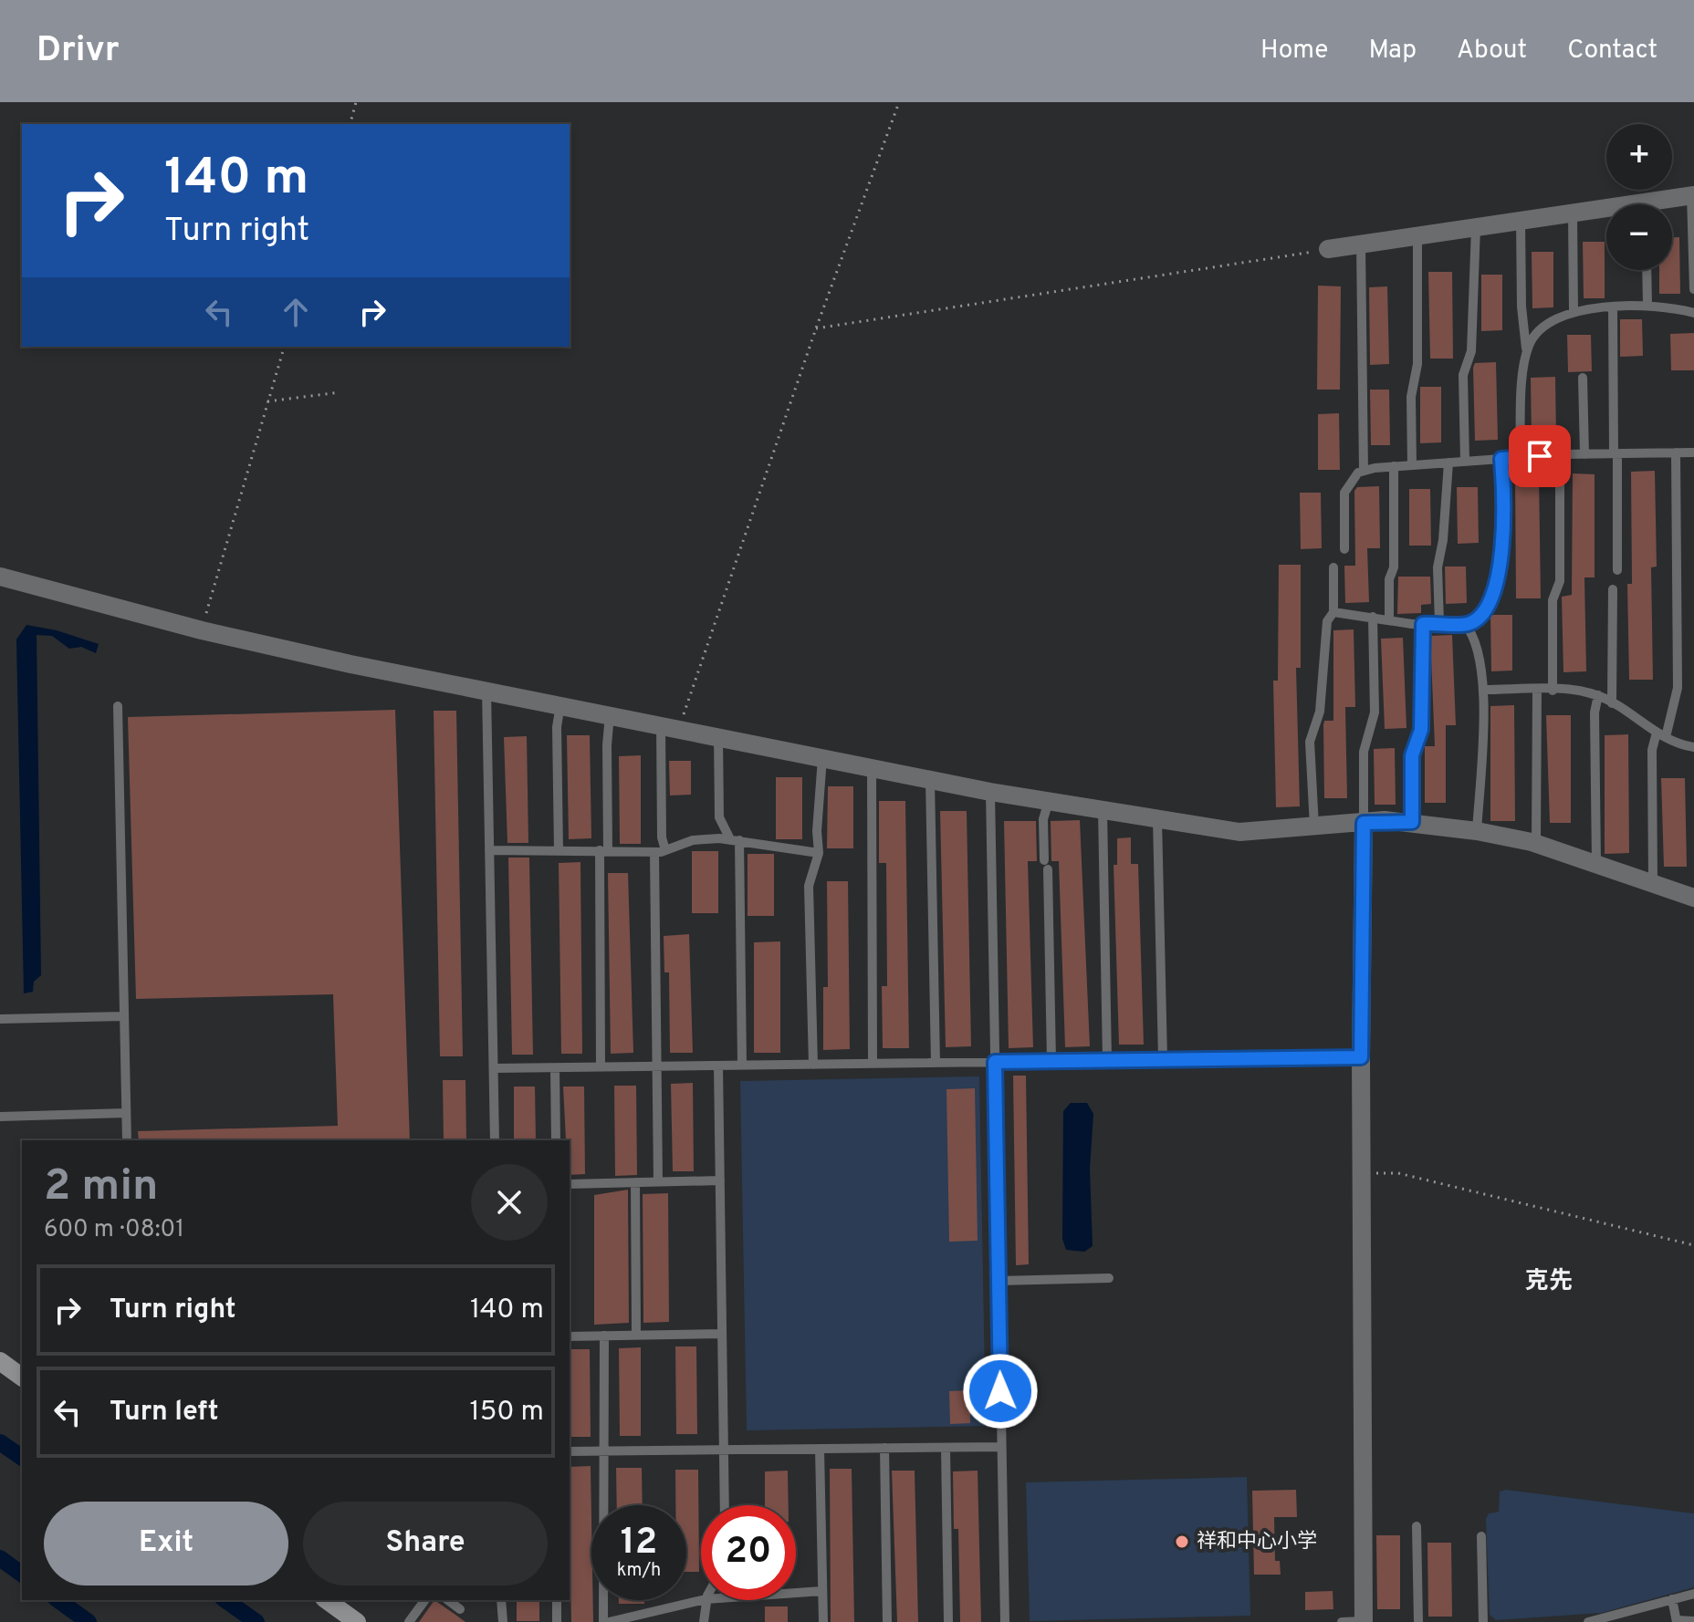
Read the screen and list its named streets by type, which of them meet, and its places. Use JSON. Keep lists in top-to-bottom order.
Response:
{
  "districts": ["克先"],
  "places": ["祥和中心小学"],
  "page": {
    "header": "Drivr",
    "nav": [
      "Home",
      "Map",
      "About",
      "Contact"
    ],
    "map_buttons": ["+", "−"],
    "turn": ["140 m", "Turn right"],
    "heading": ["2 min", "600 m · 08:01"],
    "list": [
      {
        "name": "Turn right",
        "value": "140 m"
      },
      {
        "name": "Turn left",
        "value": "150 m"
      }
    ],
    "buttons": ["Exit", "Share"],
    "speed": "12 km/h",
    "limit": "20"
  }
}
